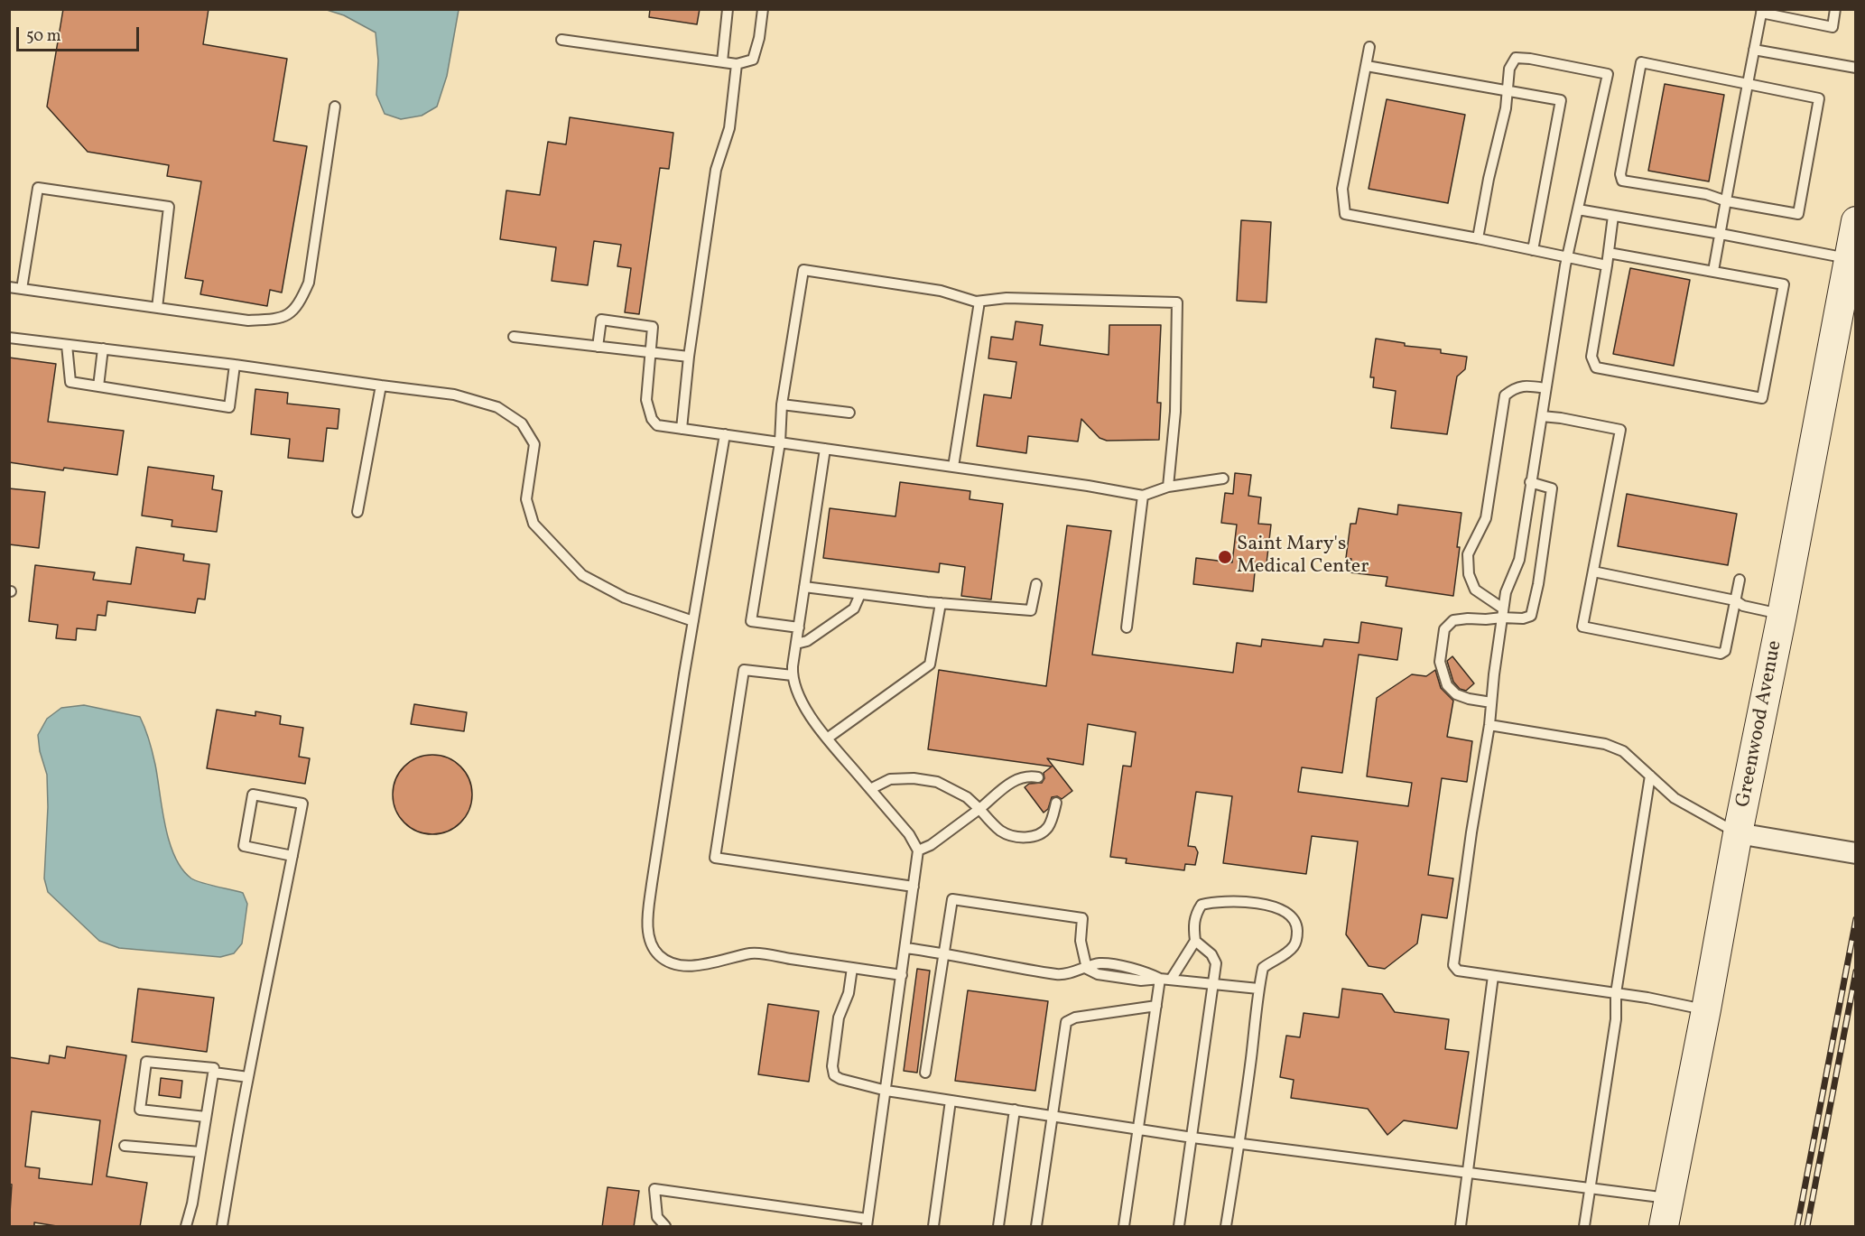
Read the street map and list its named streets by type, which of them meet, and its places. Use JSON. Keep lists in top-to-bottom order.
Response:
{
  "streets": {
    "main road": ["Greenwood Avenue"]
  },
  "places": ["Saint Mary's Medical Center"],
  "scale_bar": "50 m"
}
